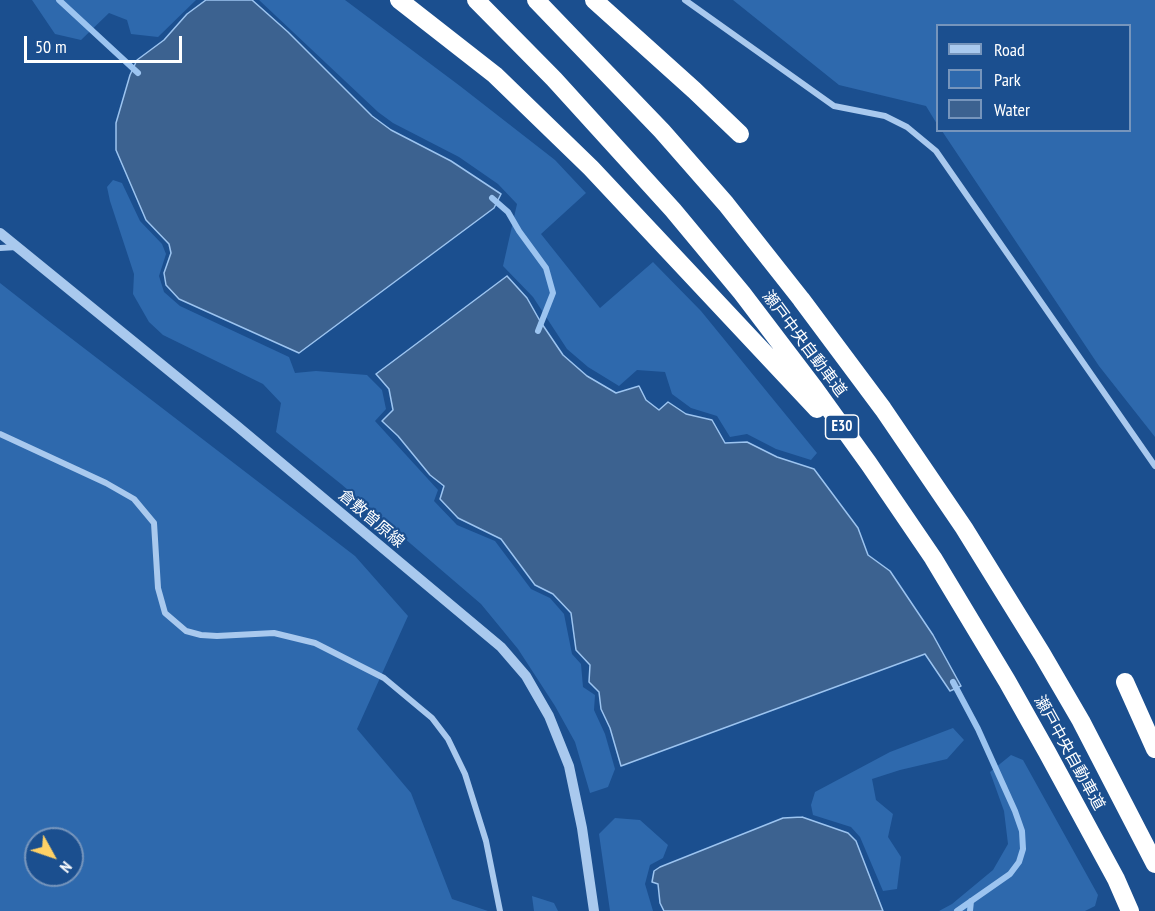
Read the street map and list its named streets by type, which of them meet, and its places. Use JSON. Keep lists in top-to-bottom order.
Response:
{
  "streets": {
    "highway": ["瀬戸中央自動車道", "E30"],
    "street": ["倉敷曽原線"]
  },
  "legend": ["Road", "Park", "Water"],
  "scale_bar": "50 m",
  "north": "bottom right"
}
